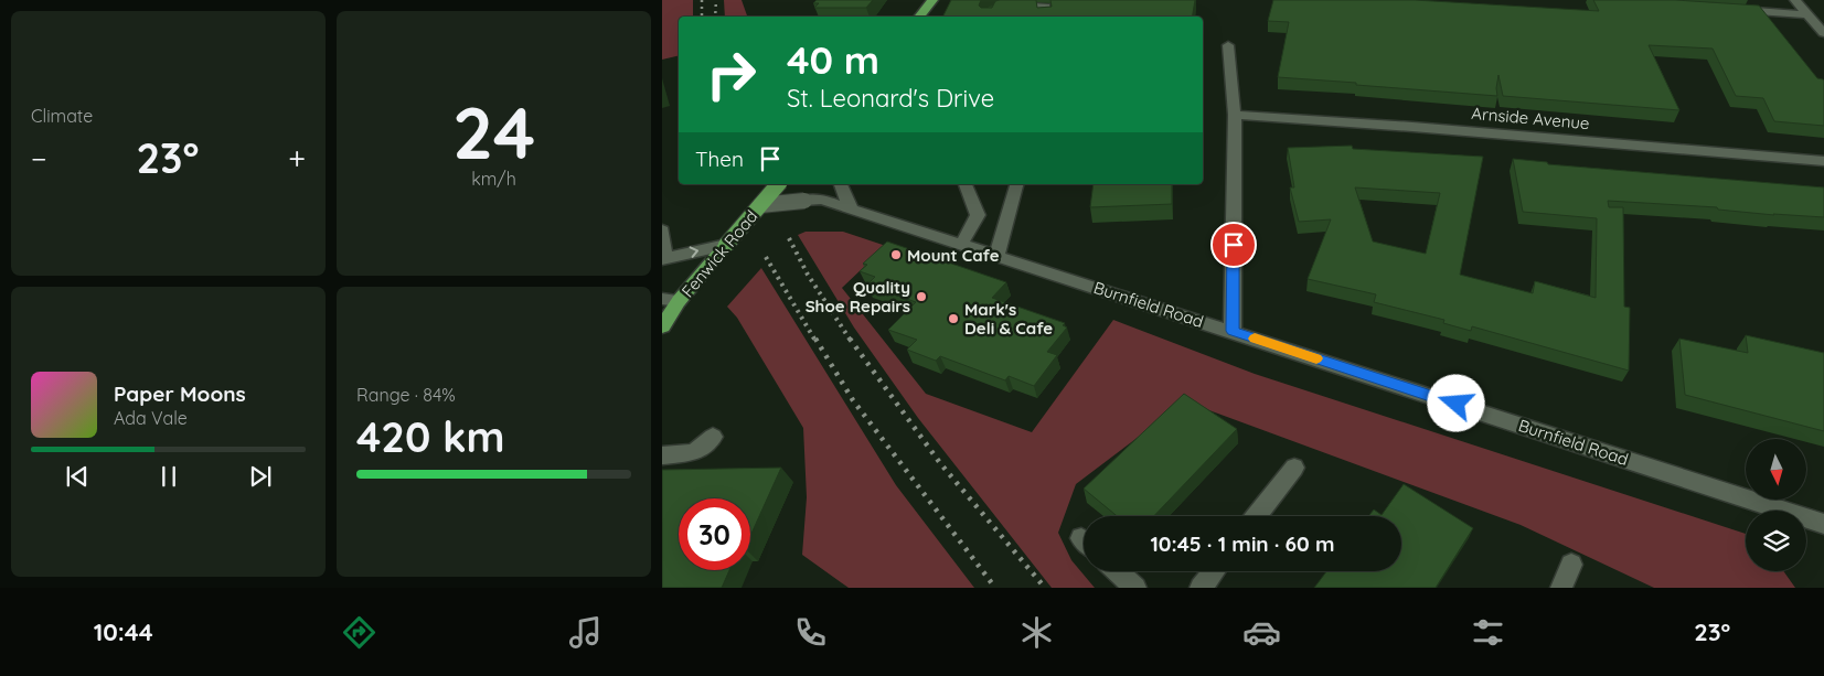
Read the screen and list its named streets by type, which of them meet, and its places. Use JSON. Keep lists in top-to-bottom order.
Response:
{
  "streets": {
    "main road": ["Fenwick Road"],
    "street": ["Arnside Avenue", "Burnfield Road"]
  },
  "crossings": [
    ["Fenwick Road", "Burnfield Road"]
  ],
  "places": ["Mount Cafe", "Quality Shoe Repairs", "Mark's Deli & Cafe"],
  "north": "bottom",
  "page": {
    "tile": [
      "Climate",
      ["24", "km/h"],
      ["Range · 84%", "420 km"]
    ],
    "turn": ["40 m", "St. Leonard's Drive"],
    "then": "Then",
    "heat": ["−", "23°", "+"],
    "song": ["Paper Moons", "Ada Vale"],
    "limit": "30",
    "trip": "10:45 · 1 min · 60 m",
    "tabs": ["10:44", "23°"]
  }
}
